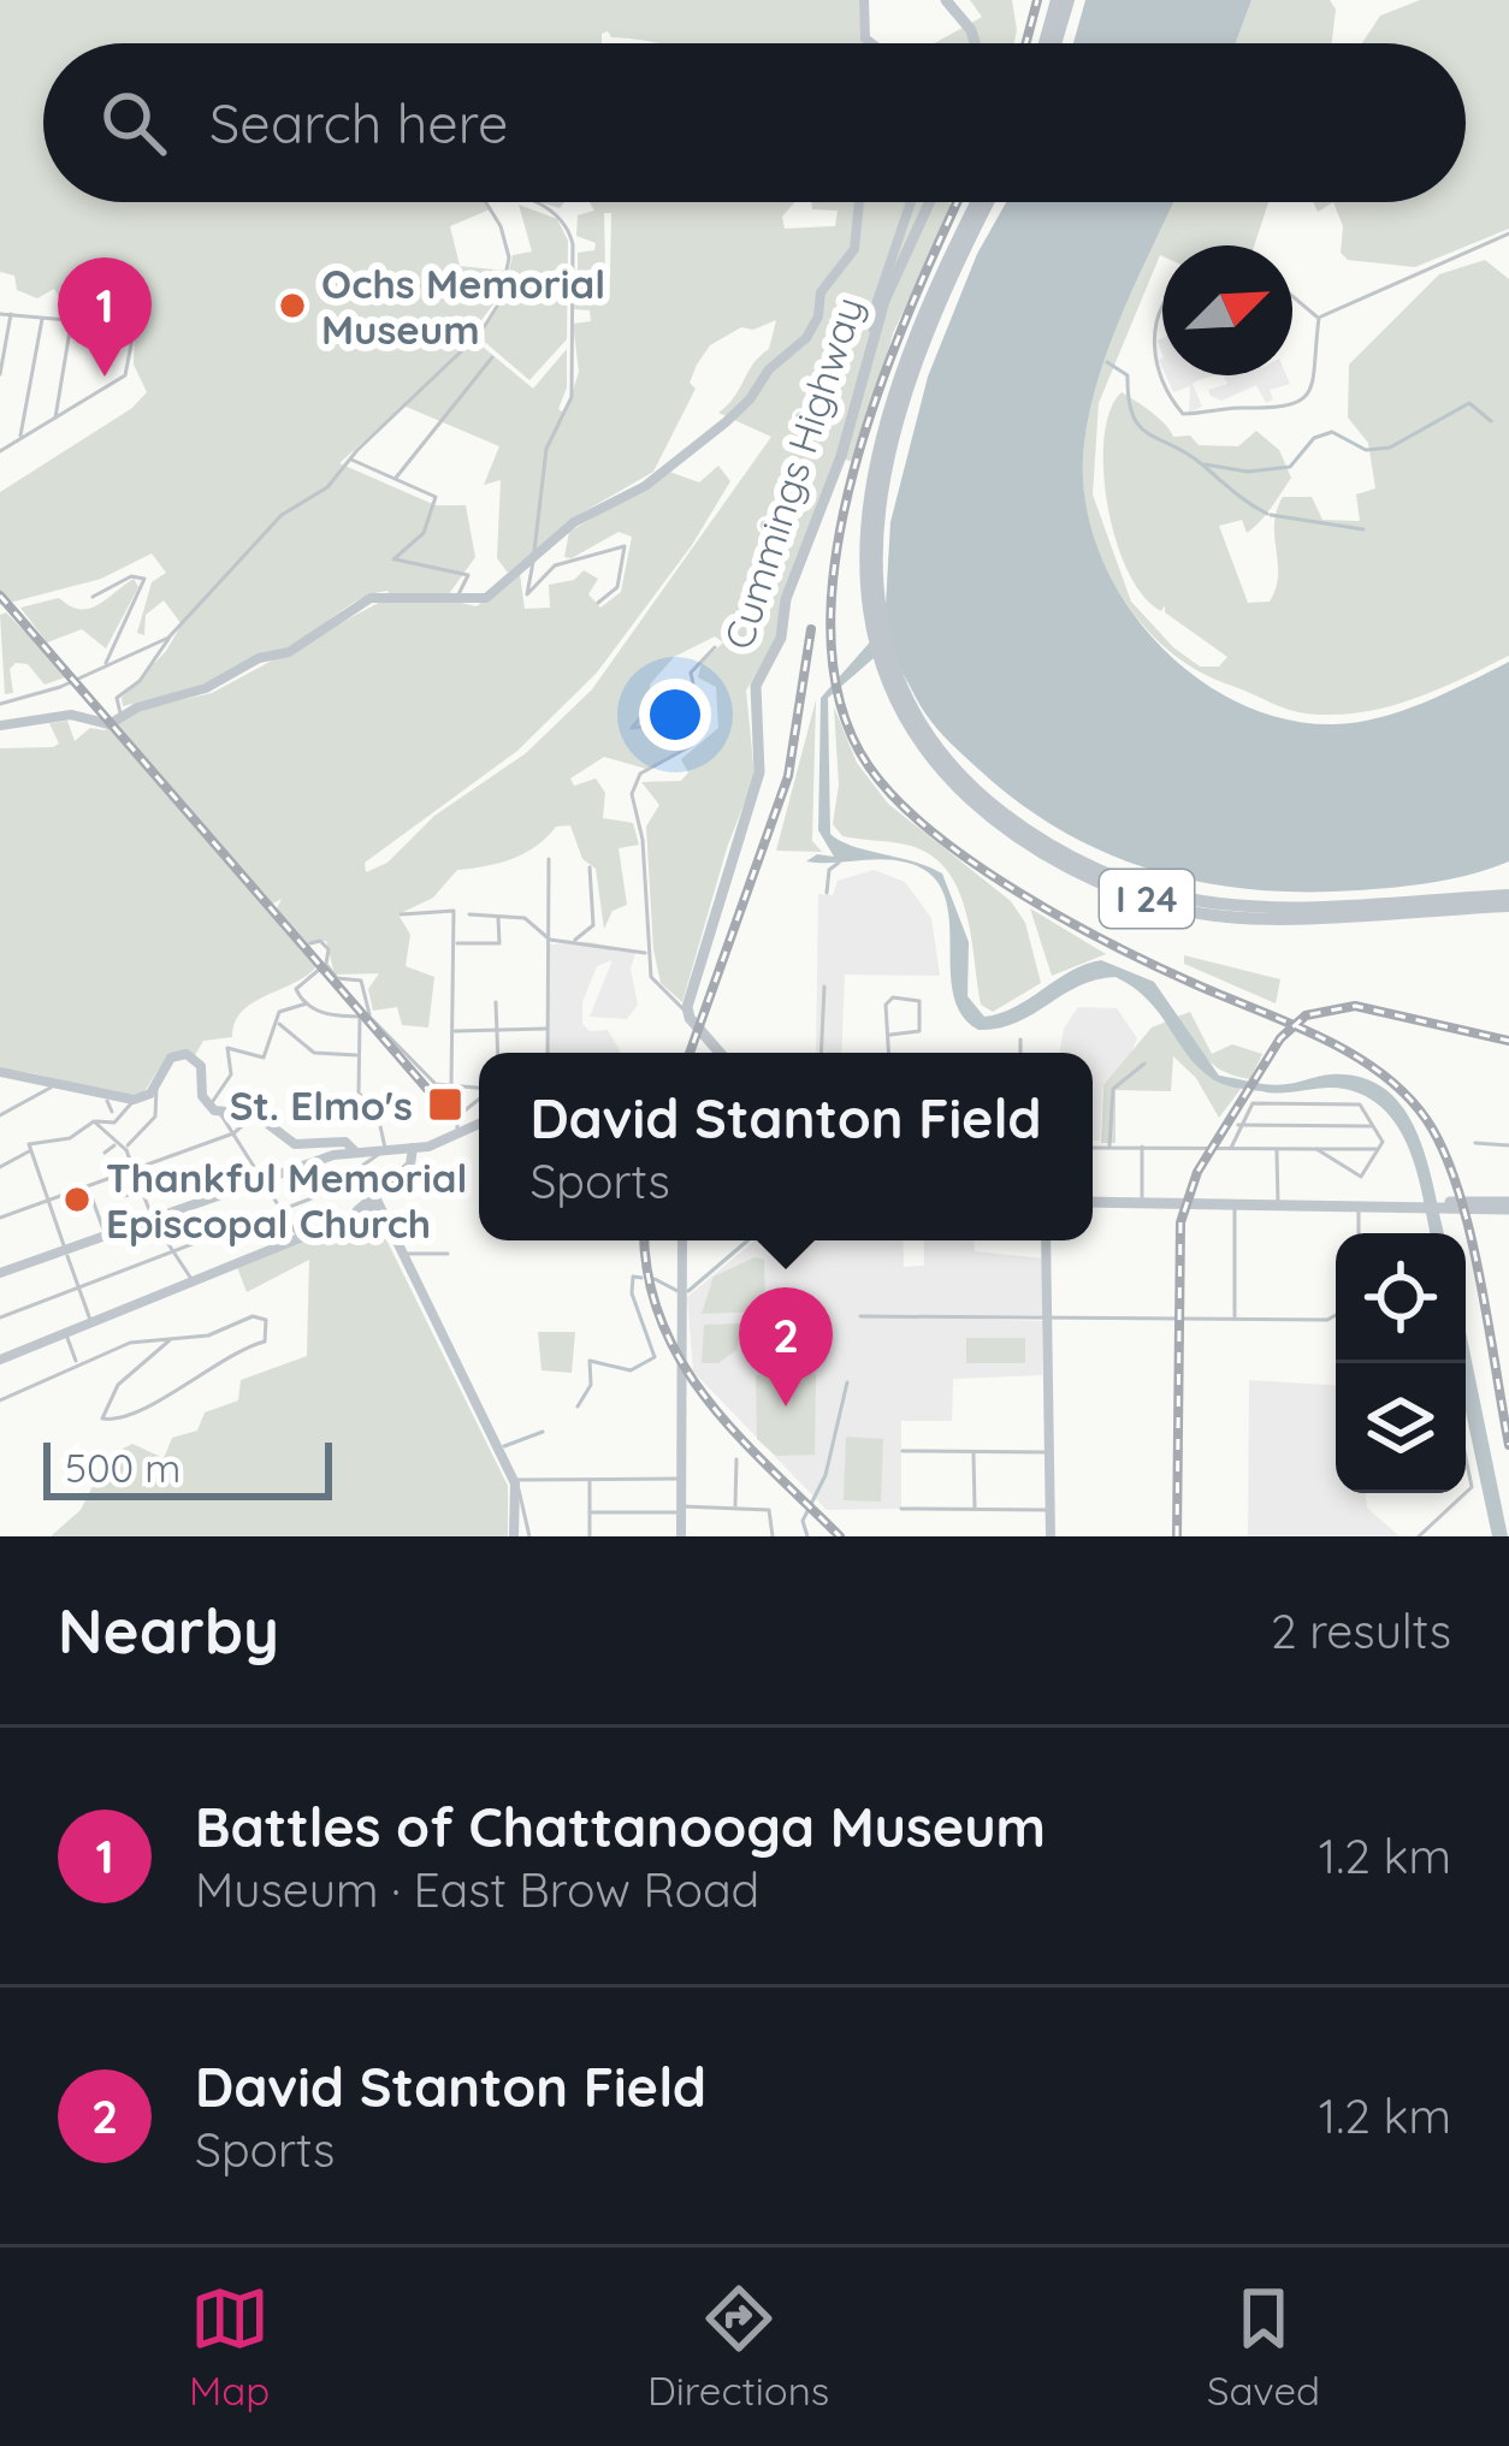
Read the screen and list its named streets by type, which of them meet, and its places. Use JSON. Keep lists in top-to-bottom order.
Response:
{
  "streets": {
    "highway": ["I 24"],
    "main road": ["Cummings Highway"]
  },
  "places": {
    "other": ["Ochs Memorial Museum", "Thankful Memorial Episcopal Church"],
    "transit": ["St. Elmo's"]
  },
  "scale_bar": "500 m",
  "north": "top right",
  "page": {
    "search": "Search here",
    "pins": ["1", "2"],
    "popup": ["David Stanton Field", "Sports"],
    "scale": "500 m",
    "heading": ["Nearby", "2 results"],
    "list": [
      {
        "mark": "1",
        "name": "Battles of Chattanooga Museum",
        "note": "Museum · East Brow Road",
        "value": "1.2 km"
      },
      {
        "mark": "2",
        "name": "David Stanton Field",
        "note": "Sports",
        "value": "1.2 km"
      }
    ],
    "nav": ["Map", "Directions", "Saved"]
  }
}
